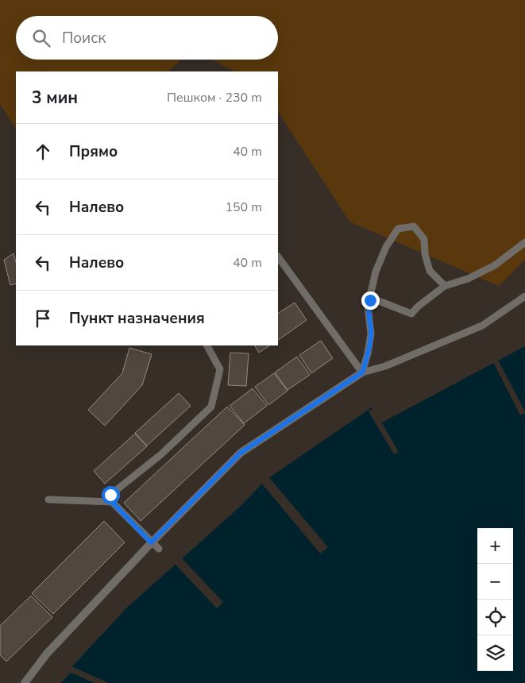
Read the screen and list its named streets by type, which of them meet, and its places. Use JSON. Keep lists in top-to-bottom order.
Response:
{
  "page": {
    "search": "Поиск",
    "heading": ["3 мин", "Пешком · 230 m"],
    "list": [
      ["Прямо", "40 m"],
      ["Налево", "150 m"],
      ["Налево", "40 m"],
      "Пункт назначения"
    ],
    "map_buttons": ["+", "−"]
  }
}
